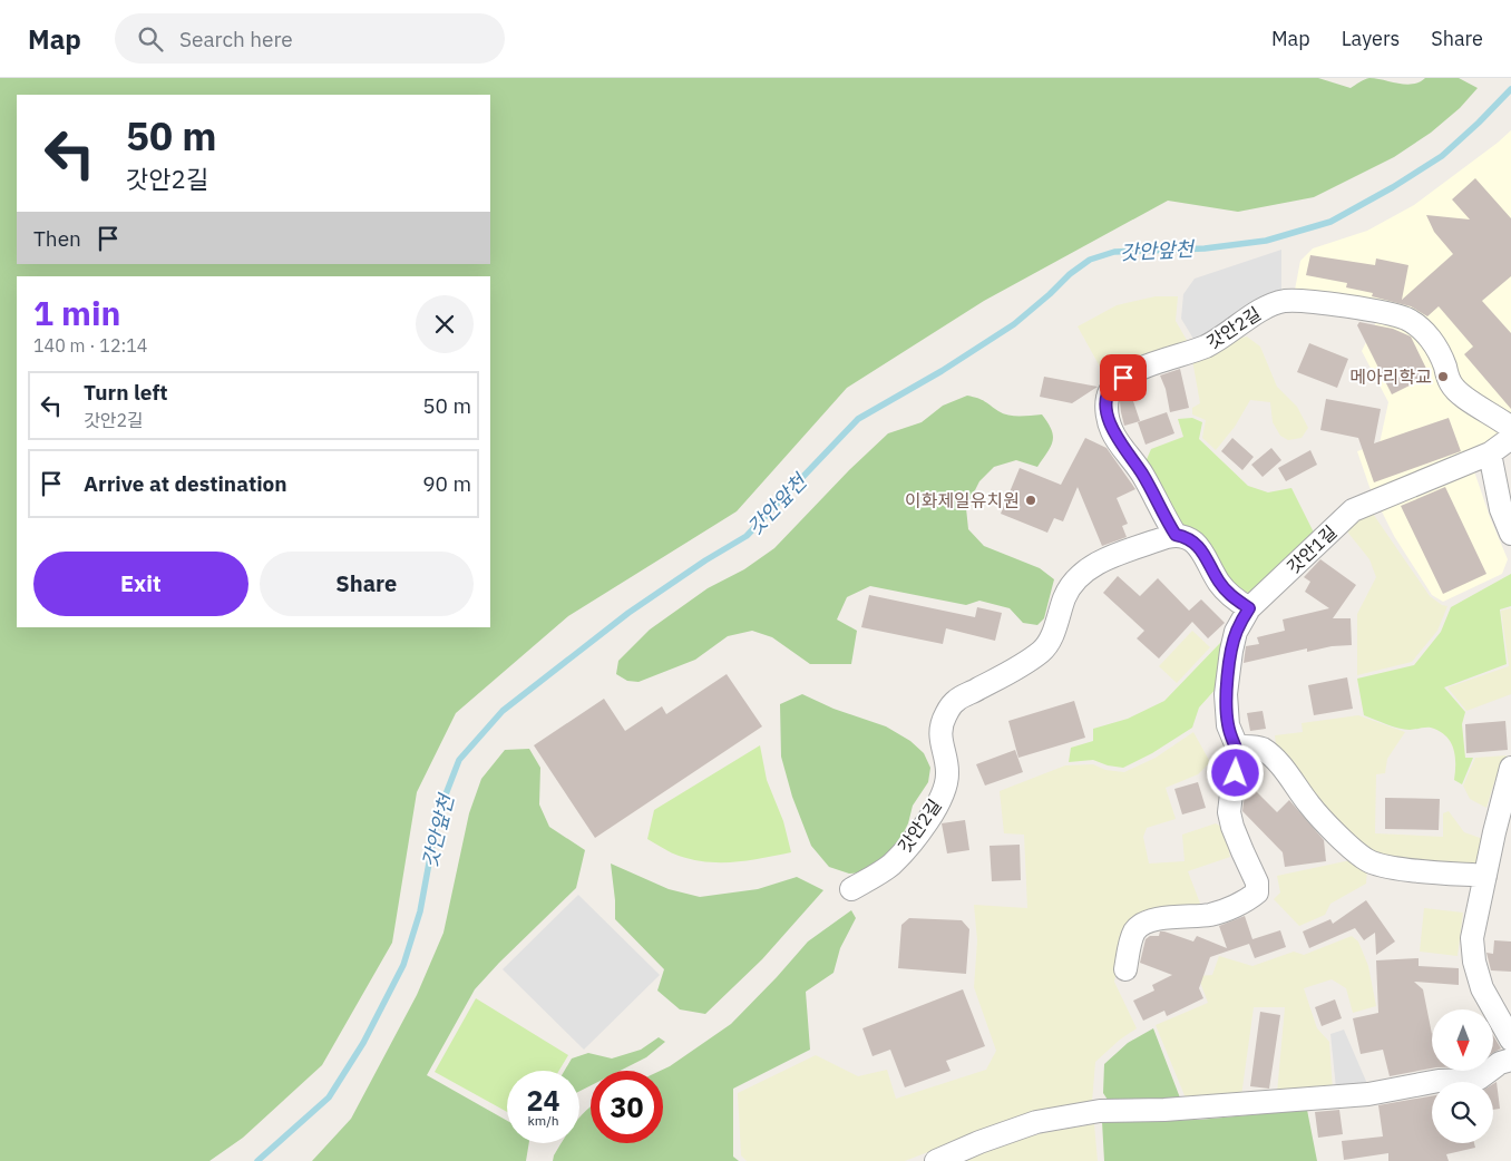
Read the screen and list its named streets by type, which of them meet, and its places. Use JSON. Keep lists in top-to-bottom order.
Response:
{
  "streets": {
    "street": ["갓안2길", "갓안1길"]
  },
  "water": ["갓안앞천"],
  "places": ["메아리학교", "이화제일유치원"],
  "north": "bottom",
  "page": {
    "header": "Map",
    "search": "Search here",
    "nav": ["Map", "Layers", "Share"],
    "turn": ["50 m", "갓안2길"],
    "then": "Then",
    "heading": ["1 min", "140 m · 12:14"],
    "list": [
      {
        "name": "Turn left",
        "note": "갓안2길",
        "value": "50 m"
      },
      {
        "name": "Arrive at destination",
        "value": "90 m"
      }
    ],
    "buttons": ["Exit", "Share"],
    "speed": "24 km/h",
    "limit": "30"
  }
}
